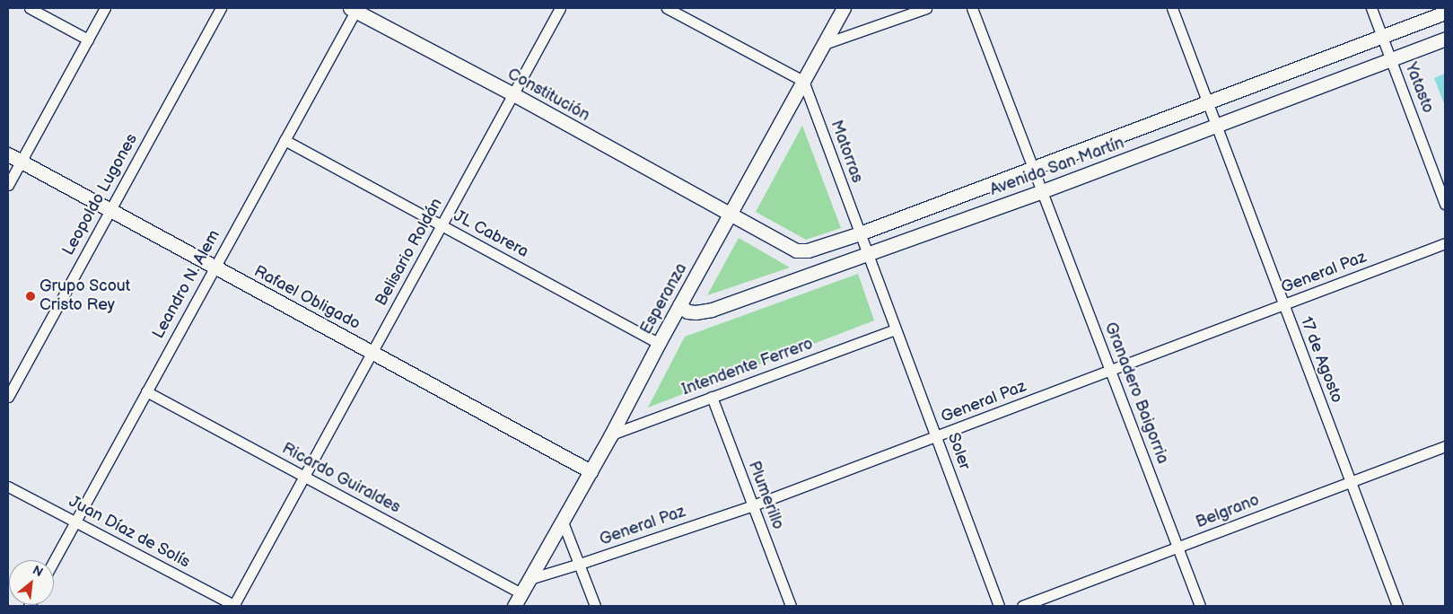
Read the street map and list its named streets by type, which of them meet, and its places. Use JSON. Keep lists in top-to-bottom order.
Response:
{
  "streets": {
    "main road": [
      "Constitución",
      "Avenida San Martín",
      "Rafael Obligado",
      "Esperanza"
    ],
    "street": [
      "Yatasto",
      "Matorras",
      "Leopoldo Lugones",
      "JL Cabrera",
      "Belisario Roldán",
      "General Paz",
      "Leandro N. Alem",
      "17 de Agosto",
      "Intendente Ferrero",
      "Granadero Baigorria",
      "Soler",
      "Ricardo Guiraldes",
      "Plumerillo",
      "Belgrano",
      "Juan Díaz de Solís"
    ]
  },
  "crossings": [
    ["Yatasto", "Avenida San Martín"],
    ["Constitución", "Avenida San Martín"],
    ["Constitución", "Belisario Roldán"],
    ["Constitución", "Leandro N. Alem"],
    ["Constitución", "Esperanza"],
    ["Matorras", "Avenida San Martín"],
    ["Matorras", "Esperanza"],
    ["Matorras", "Soler"],
    ["Avenida San Martín", "Esperanza"],
    ["Avenida San Martín", "17 de Agosto"],
    ["Avenida San Martín", "Granadero Baigorria"],
    ["Avenida San Martín", "Soler"],
    ["Leopoldo Lugones", "Rafael Obligado"],
    ["JL Cabrera", "Belisario Roldán"],
    ["JL Cabrera", "Leandro N. Alem"],
    ["JL Cabrera", "Esperanza"],
    ["Belisario Roldán", "Rafael Obligado"],
    ["Belisario Roldán", "Ricardo Guiraldes"],
    ["Belisario Roldán", "Juan Díaz de Solís"],
    ["General Paz", "Esperanza"],
    ["General Paz", "17 de Agosto"],
    ["General Paz", "Granadero Baigorria"],
    ["General Paz", "Soler"],
    ["General Paz", "Plumerillo"],
    ["Leandro N. Alem", "Rafael Obligado"],
    ["Leandro N. Alem", "Ricardo Guiraldes"],
    ["Leandro N. Alem", "Juan Díaz de Solís"],
    ["Rafael Obligado", "Esperanza"],
    ["Esperanza", "Intendente Ferrero"],
    ["Esperanza", "Ricardo Guiraldes"],
    ["17 de Agosto", "Belgrano"],
    ["Intendente Ferrero", "Soler"],
    ["Intendente Ferrero", "Plumerillo"],
    ["Granadero Baigorria", "Belgrano"]
  ],
  "places": ["Grupo Scout Cristo Rey"],
  "north": "top right"
}
